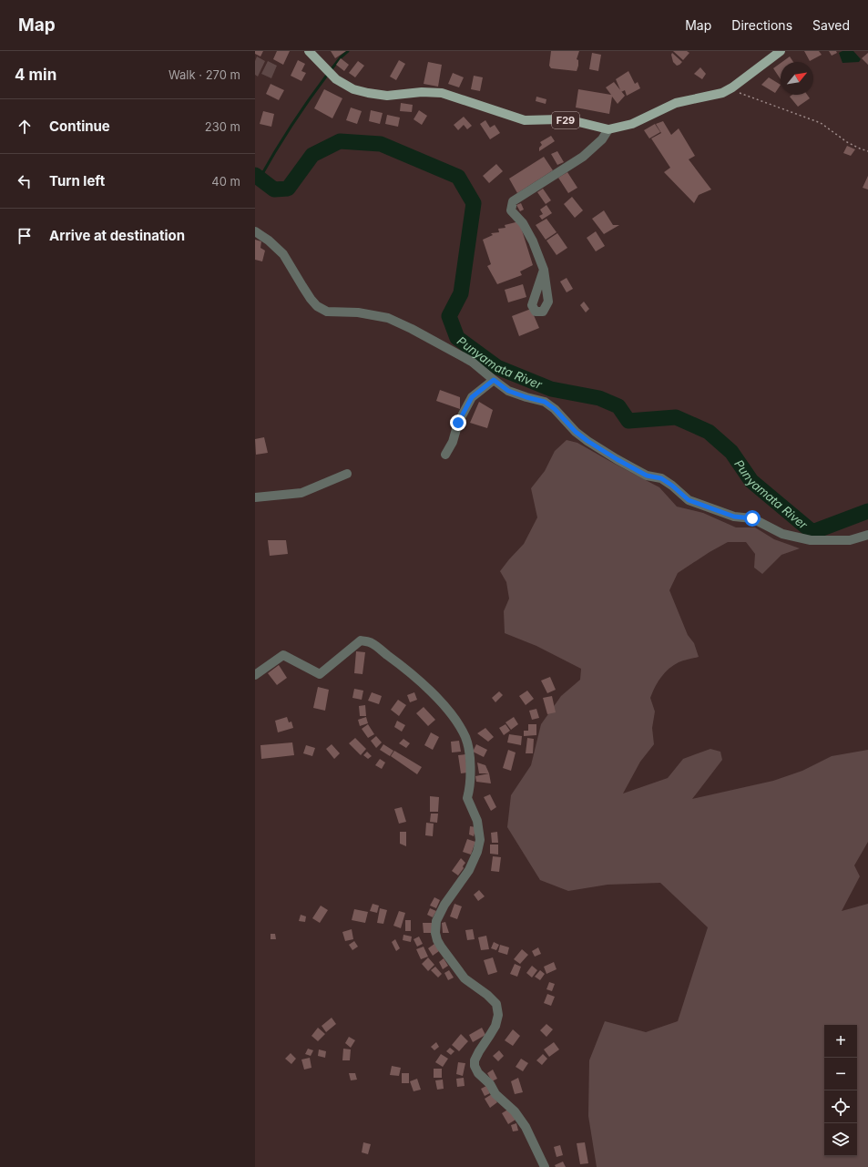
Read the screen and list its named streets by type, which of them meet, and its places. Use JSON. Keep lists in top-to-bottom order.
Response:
{
  "streets": {
    "main road": ["F29"]
  },
  "water": ["Punyamata River"],
  "north": "top right",
  "page": {
    "header": "Map",
    "nav": ["Map", "Directions", "Saved"],
    "heading": ["4 min", "Walk · 270 m"],
    "list": [
      ["Continue", "230 m"],
      ["Turn left", "40 m"],
      "Arrive at destination"
    ],
    "map_buttons": ["+", "−"]
  }
}
